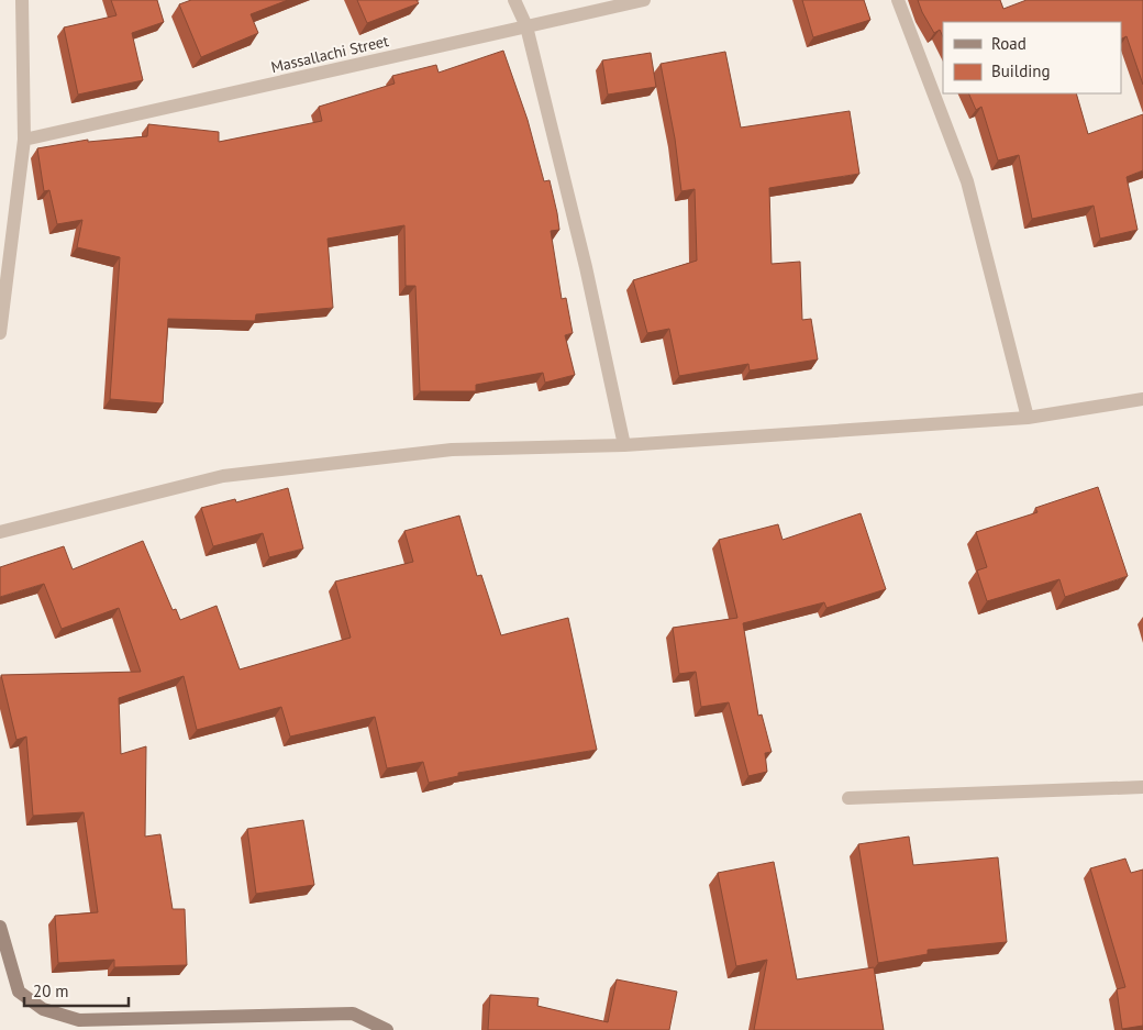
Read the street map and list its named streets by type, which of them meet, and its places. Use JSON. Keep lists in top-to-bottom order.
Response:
{
  "streets": {
    "street": ["Massallachi Street"]
  },
  "legend": ["Road", "Building"],
  "scale_bar": "20 m"
}
